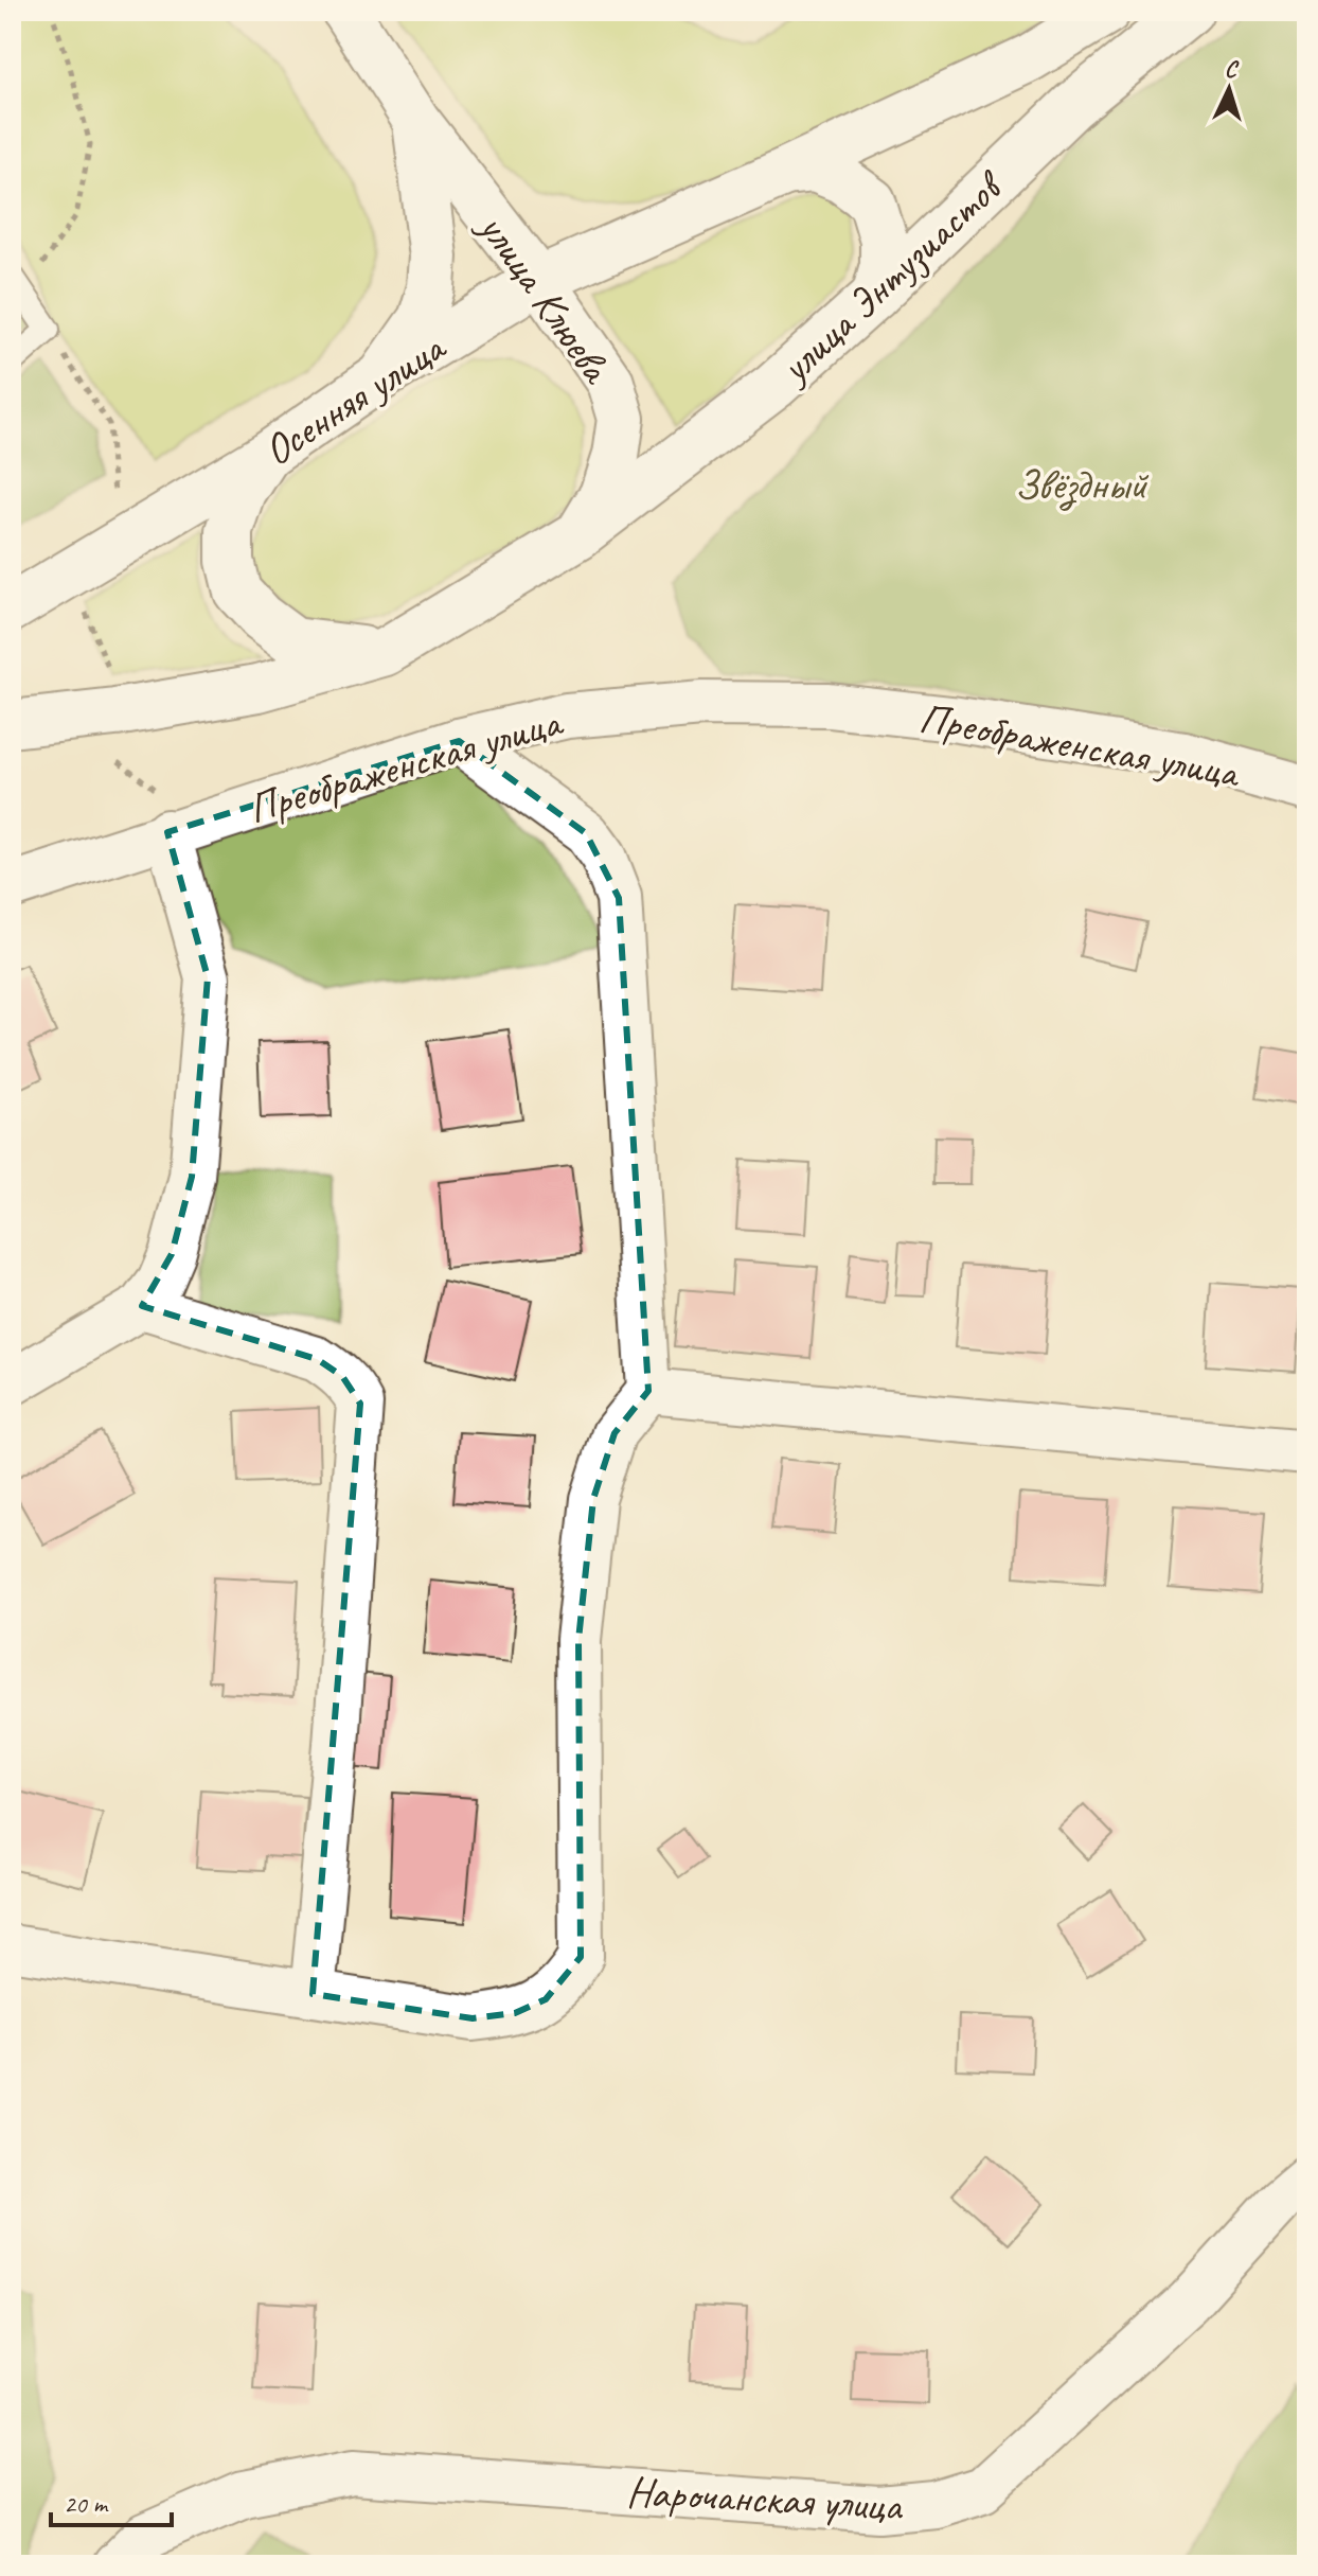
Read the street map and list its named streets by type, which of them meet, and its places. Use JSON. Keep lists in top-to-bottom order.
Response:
{
  "streets": {
    "main road": ["улица Энтузиастов", "улица Клюева", "Осенняя улица"],
    "street": ["Преображенская улица", "Нарочанская улица"]
  },
  "crossings": [
    ["улица Энтузиастов", "улица Клюева"],
    ["улица Клюева", "Осенняя улица"]
  ],
  "parks": ["Звёздный"],
  "scale_bar": "20 m",
  "north": "top"
}
